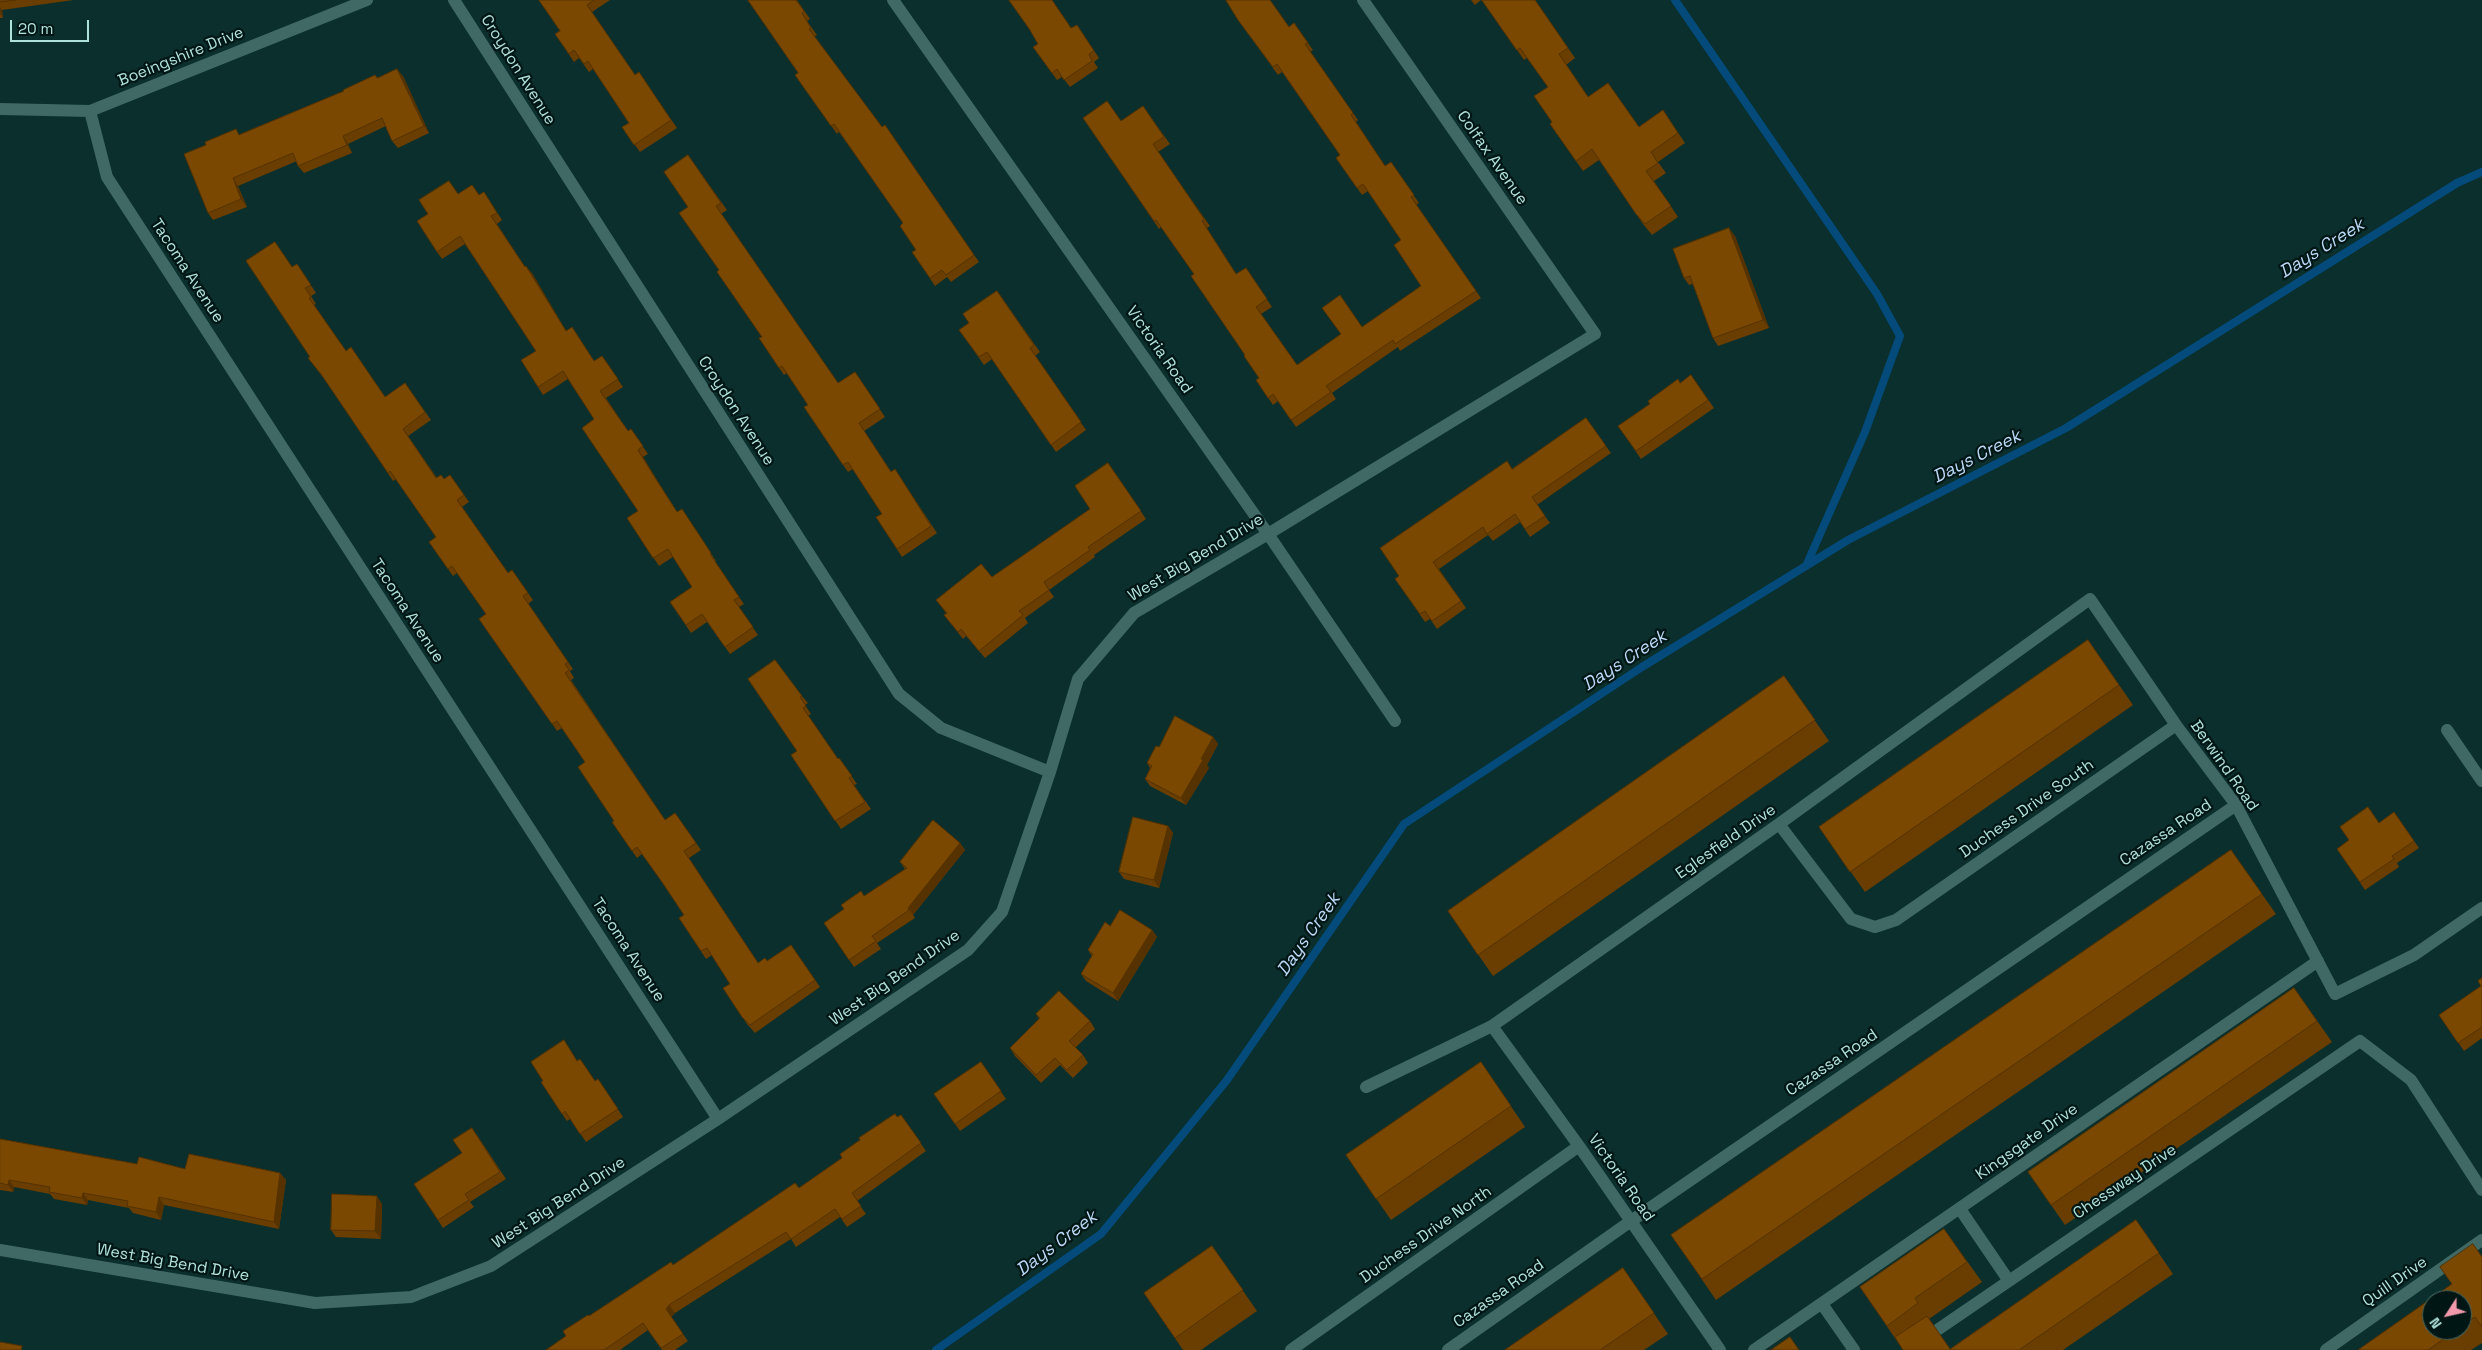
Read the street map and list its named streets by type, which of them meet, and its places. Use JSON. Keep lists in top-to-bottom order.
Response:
{
  "streets": {
    "street": [
      "Boeingshire Drive",
      "Croydon Avenue",
      "Colfax Avenue",
      "Tacoma Avenue",
      "Victoria Road",
      "West Big Bend Drive",
      "Berwind Road",
      "Duchess Drive South",
      "Cazassa Road",
      "Eglesfield Drive",
      "Kingsgate Drive",
      "Chessway Drive",
      "Duchess Drive North",
      "Quill Drive"
    ]
  },
  "crossings": [
    ["Boeingshire Drive", "Tacoma Avenue"],
    ["Croydon Avenue", "West Big Bend Drive"],
    ["Colfax Avenue", "West Big Bend Drive"],
    ["Tacoma Avenue", "West Big Bend Drive"],
    ["Victoria Road", "West Big Bend Drive"],
    ["Victoria Road", "Cazassa Road"],
    ["Victoria Road", "Eglesfield Drive"],
    ["Victoria Road", "Duchess Drive North"],
    ["Berwind Road", "Duchess Drive South"],
    ["Berwind Road", "Cazassa Road"],
    ["Berwind Road", "Eglesfield Drive"],
    ["Berwind Road", "Kingsgate Drive"],
    ["Duchess Drive South", "Eglesfield Drive"]
  ],
  "water": ["Days Creek"],
  "scale_bar": "20 m",
  "north": "bottom left"
}
